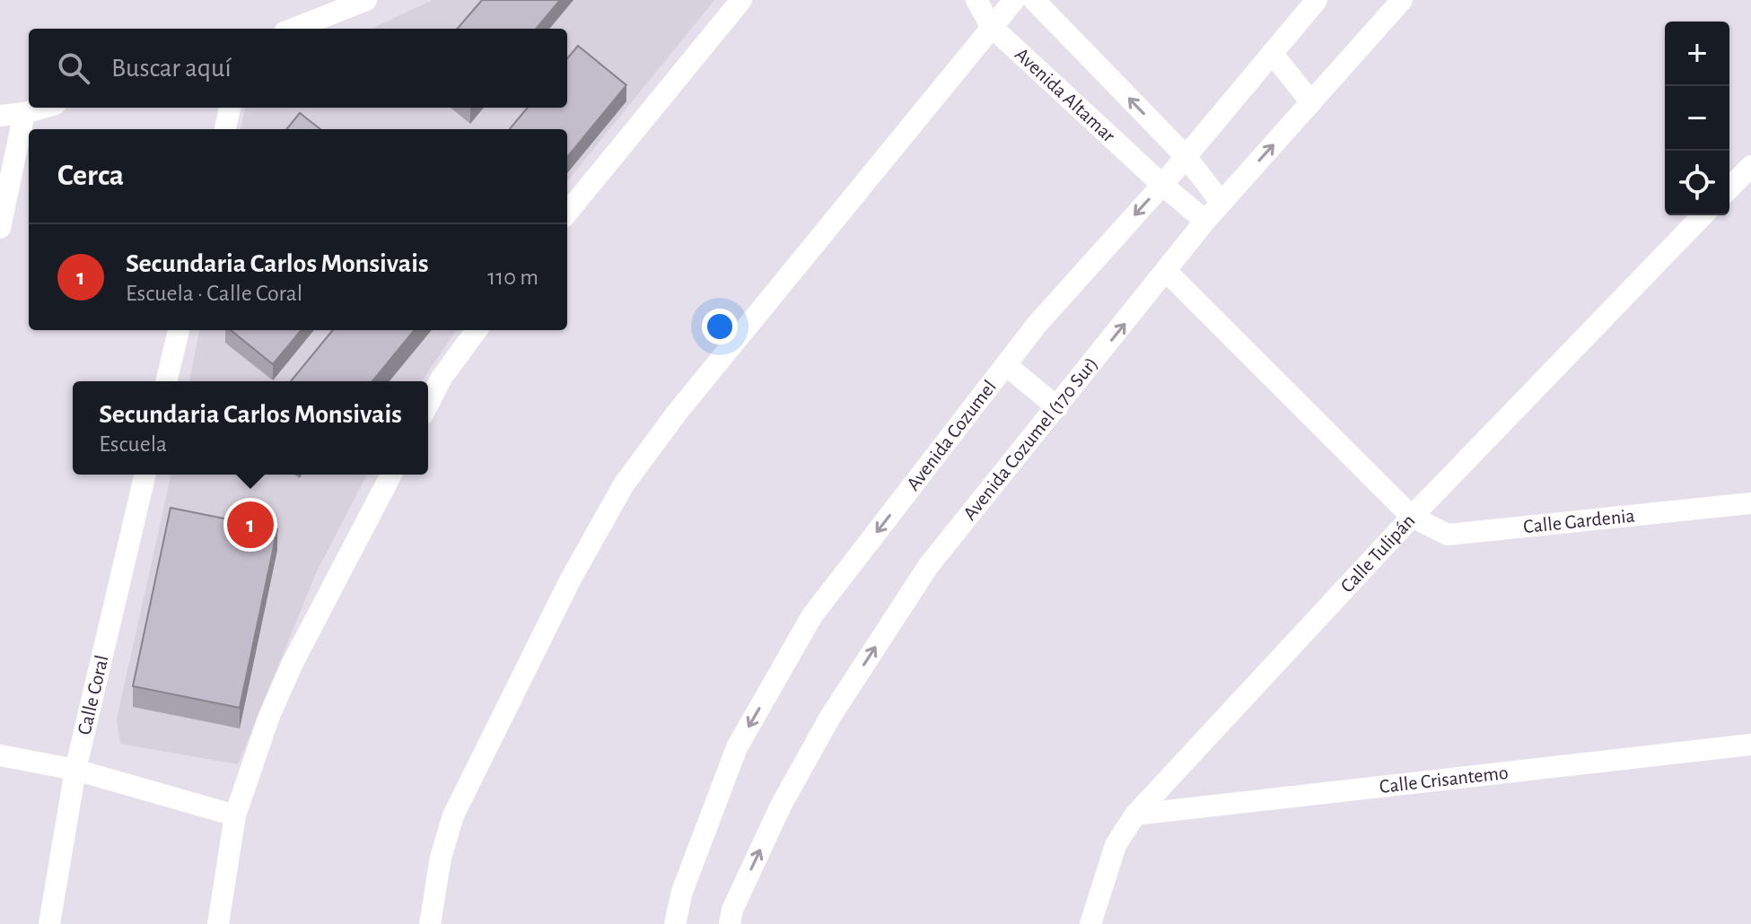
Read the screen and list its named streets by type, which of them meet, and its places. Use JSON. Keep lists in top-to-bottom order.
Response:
{
  "streets": {
    "street": [
      "Avenida Altamar",
      "Avenida Cozumel",
      "Avenida Cozumel (170 Sur)",
      "Calle Gardenia",
      "Calle Tulipán",
      "Calle Coral",
      "Calle Crisantemo"
    ]
  },
  "crossings": [
    ["Avenida Altamar", "Avenida Cozumel"],
    ["Avenida Altamar", "Avenida Cozumel (170 Sur)"],
    ["Avenida Cozumel (170 Sur)", "Calle Gardenia"],
    ["Calle Gardenia", "Calle Tulipán"],
    ["Calle Tulipán", "Calle Crisantemo"]
  ],
  "one_way": ["Avenida Cozumel", "Avenida Cozumel (170 Sur)"],
  "page": {
    "map_buttons": ["+", "−"],
    "search": "Buscar aquí",
    "heading": "Cerca",
    "list": [
      {
        "mark": "1",
        "name": "Secundaria Carlos Monsivais",
        "note": "Escuela · Calle Coral",
        "value": "110 m"
      }
    ],
    "popup": ["Secundaria Carlos Monsivais", "Escuela"],
    "pins": "1"
  }
}
